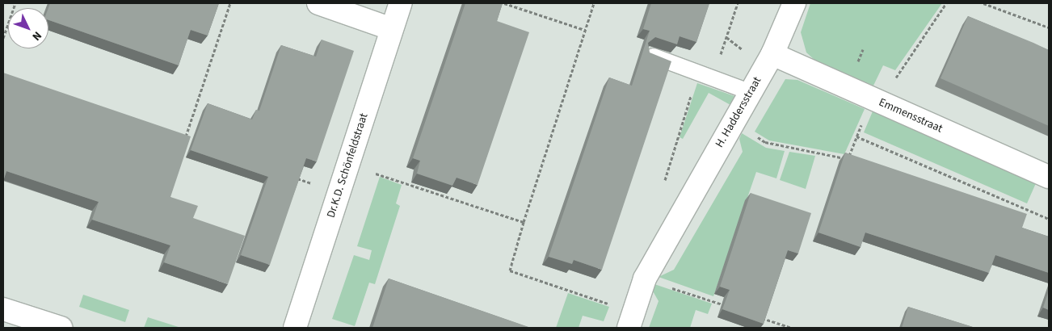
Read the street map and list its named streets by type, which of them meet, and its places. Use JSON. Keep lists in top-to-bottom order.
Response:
{
  "streets": {
    "street": ["H. Haddersstraat", "Emmensstraat", "Dr.K.D. Schönfeldstraat"]
  },
  "crossings": [
    ["H. Haddersstraat", "Emmensstraat"]
  ],
  "north": "bottom right"
}
